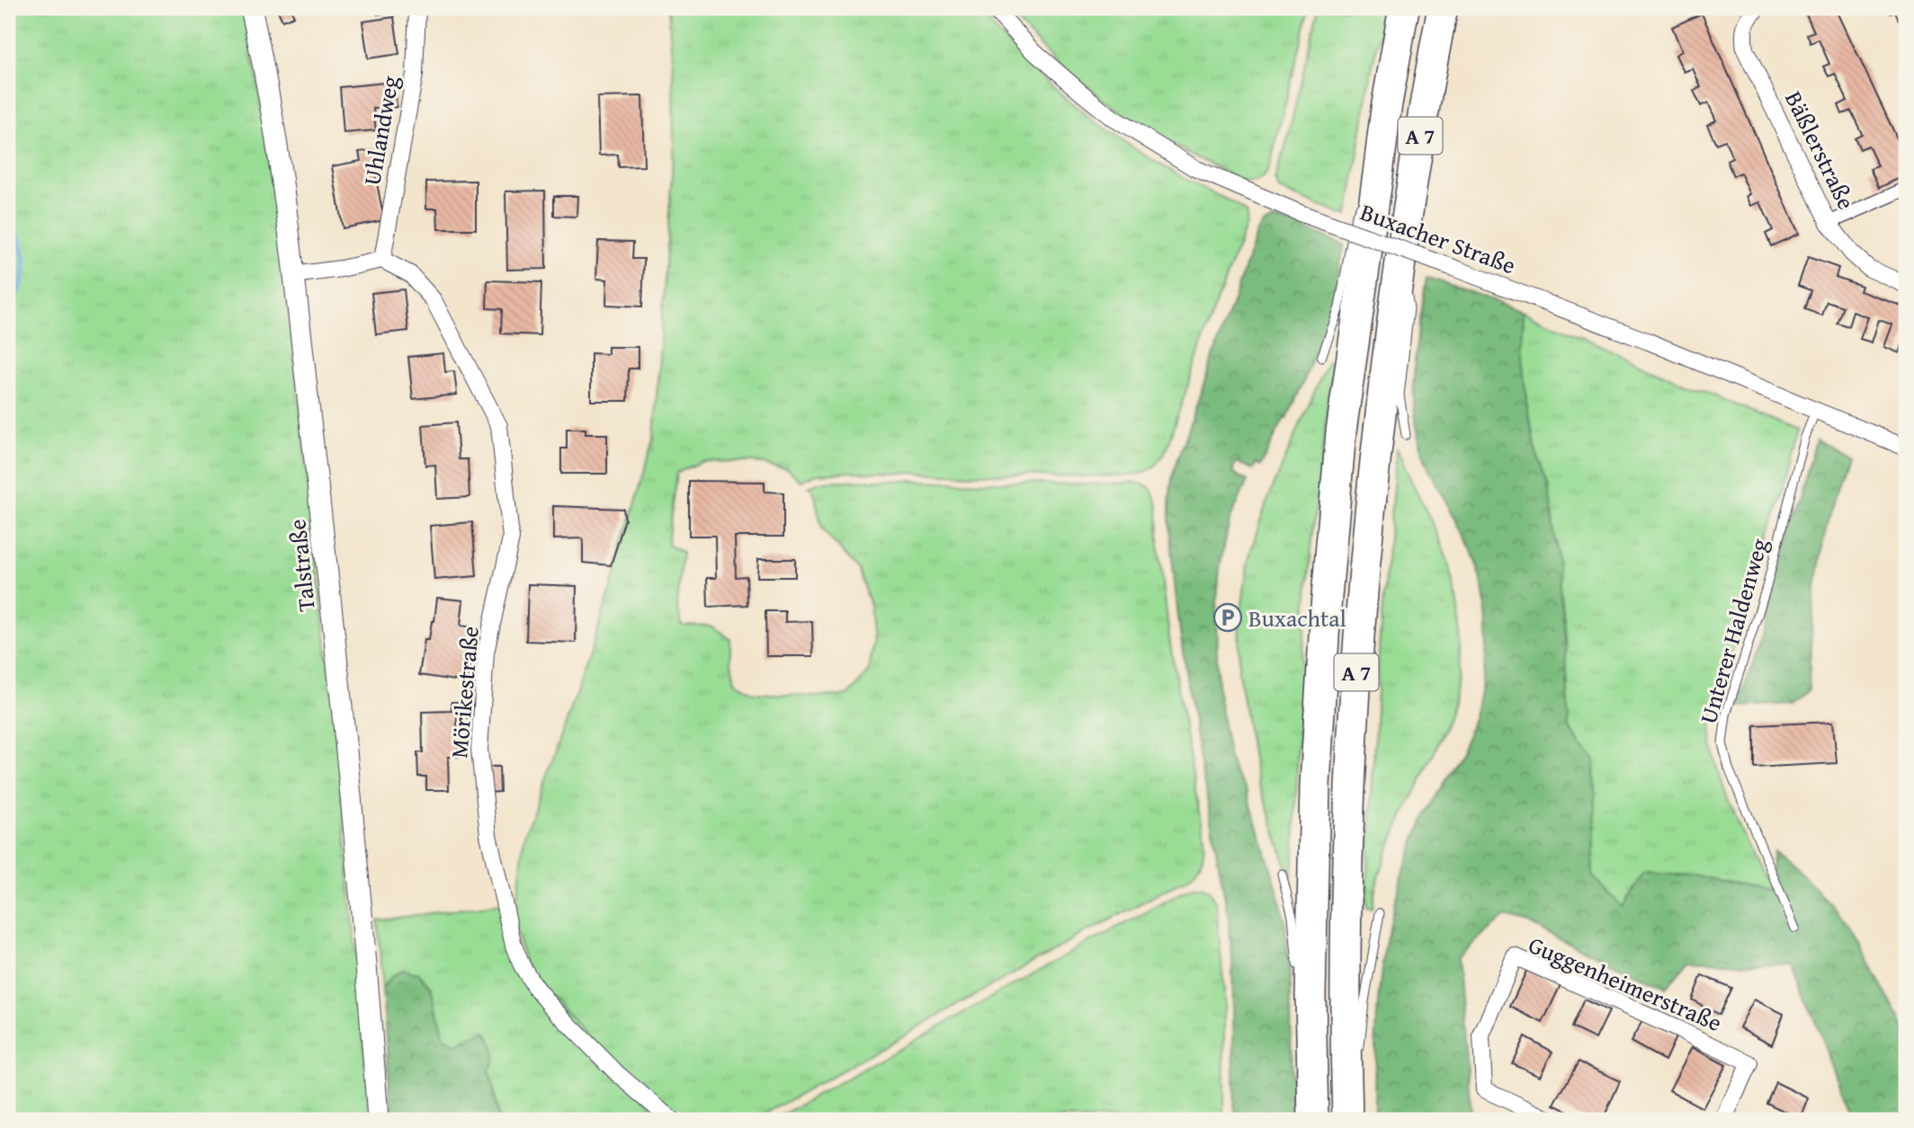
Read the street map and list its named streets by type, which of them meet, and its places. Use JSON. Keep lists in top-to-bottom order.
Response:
{
  "streets": {
    "highway": ["A 7"],
    "street": [
      "Uhlandweg",
      "Bäßlerstraße",
      "Buxacher Straße",
      "Talstraße",
      "Mörikestraße",
      "Guggenheimerstraße"
    ],
    "lane": ["Unterer Haldenweg"]
  },
  "crossings": [
    ["Uhlandweg", "Mörikestraße"],
    ["Buxacher Straße", "Unterer Haldenweg"]
  ],
  "places": {
    "parking": ["Buxachtal"]
  }
}
